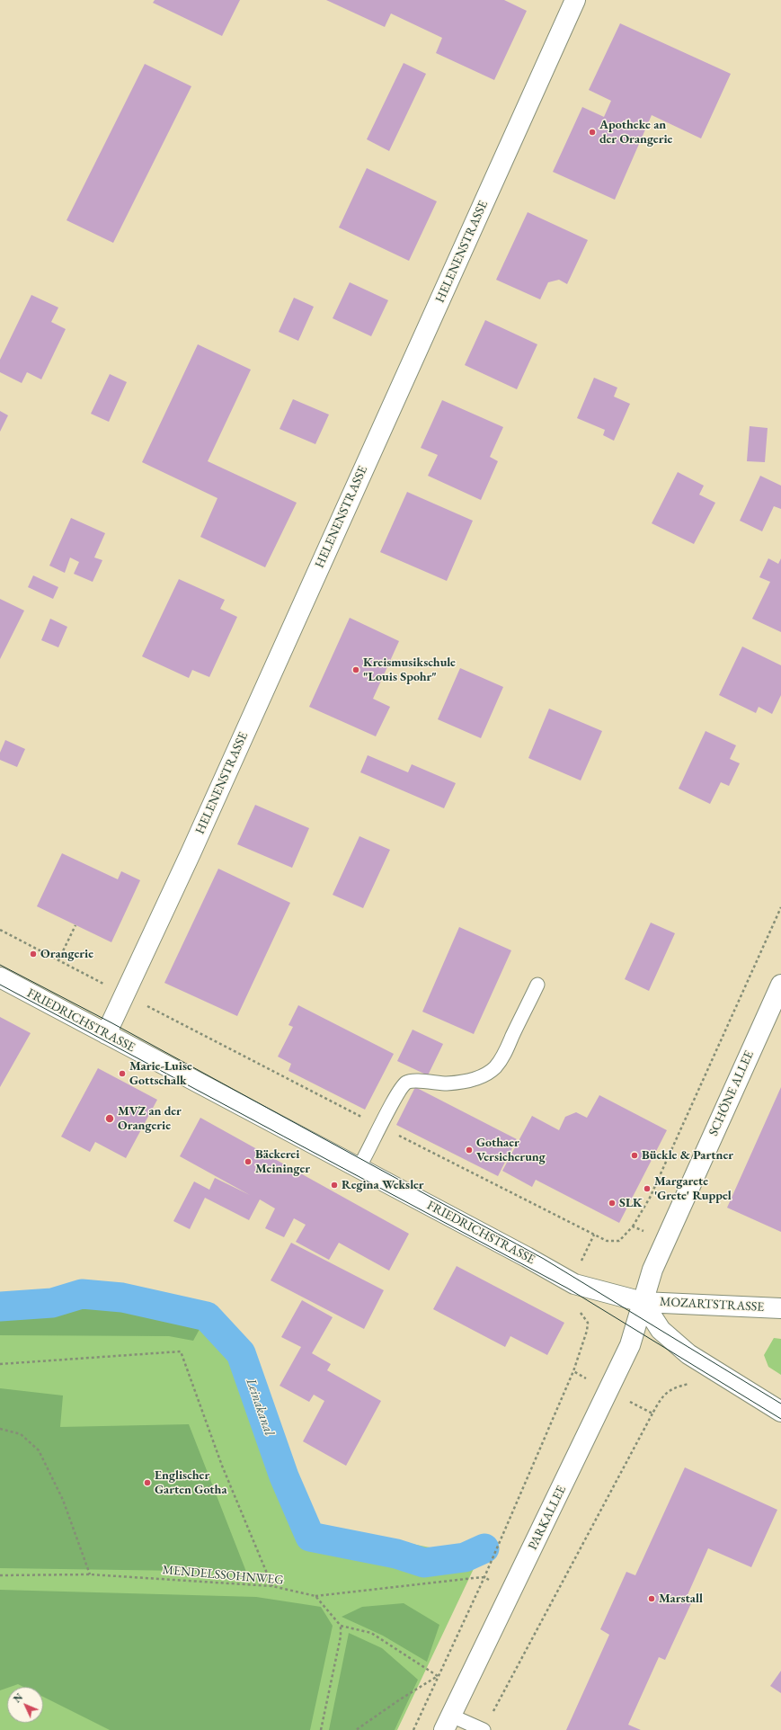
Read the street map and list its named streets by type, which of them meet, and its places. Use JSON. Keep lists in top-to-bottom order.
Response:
{
  "streets": {
    "street": [
      "HELENENSTRASSE",
      "FRIEDRICHSTRASSE",
      "SCHÖNE ALLEE",
      "MOZARTSTRASSE",
      "PARKALLEE"
    ],
    "path": ["MENDELSSOHNWEG"]
  },
  "crossings": [
    ["HELENENSTRASSE", "FRIEDRICHSTRASSE"],
    ["FRIEDRICHSTRASSE", "SCHÖNE ALLEE"],
    ["FRIEDRICHSTRASSE", "MOZARTSTRASSE"],
    ["FRIEDRICHSTRASSE", "PARKALLEE"],
    ["SCHÖNE ALLEE", "MOZARTSTRASSE"],
    ["SCHÖNE ALLEE", "PARKALLEE"],
    ["MOZARTSTRASSE", "PARKALLEE"]
  ],
  "water": ["Leinakanal"],
  "places": [
    "Apotheke an der Orangerie",
    "Kreismusikschule \"Louis Spohr\"",
    "Orangerie",
    "Marie-Luise Gottschalk",
    "MVZ an der Orangerie",
    "Gothaer Versicherung",
    "Bückle & Partner",
    "Bäckerei Meininger",
    "Regina Weksler",
    "Margarete 'Grete' Ruppel",
    "SLK",
    "Englischer Garten Gotha",
    "Marstall"
  ],
  "north": "top left"
}
